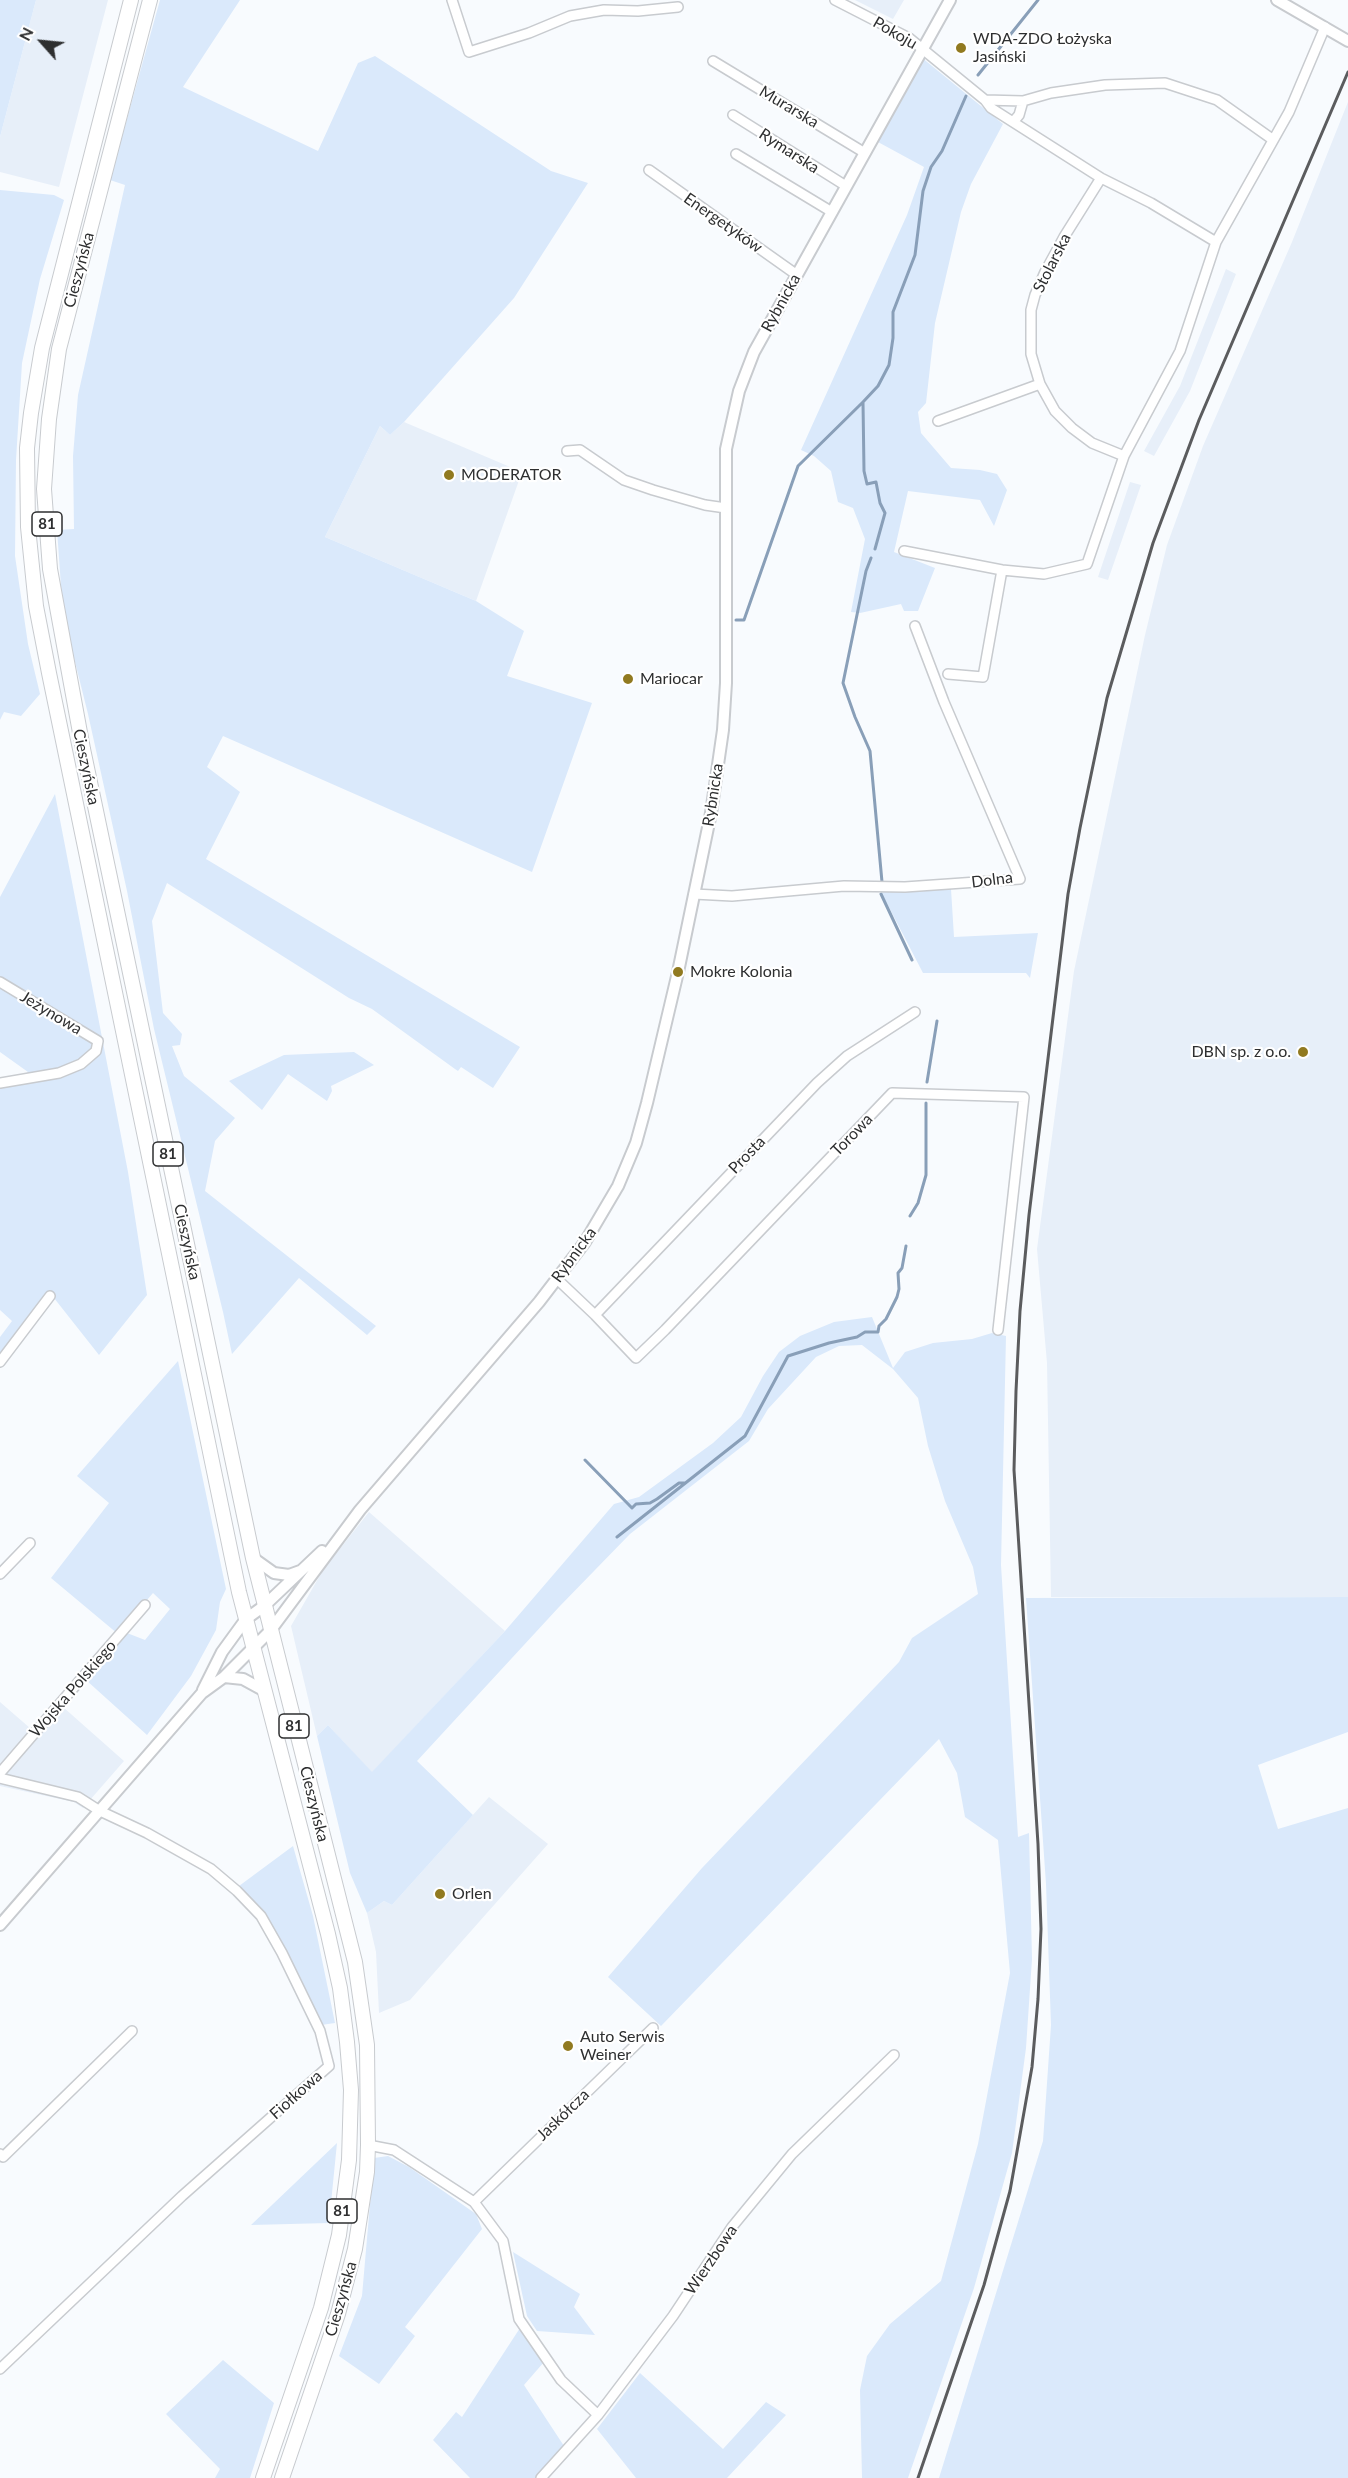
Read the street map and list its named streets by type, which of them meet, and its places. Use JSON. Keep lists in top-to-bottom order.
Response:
{
  "streets": {
    "main road": ["Cieszyńska", "81"],
    "street": [
      "Pokoju",
      "Murarska",
      "Rymarska",
      "Energetyków",
      "Stolarska",
      "Rybnicka",
      "Dolna",
      "Jeżynowa",
      "Torowa",
      "Prosta",
      "Wojska Polskiego",
      "Fiołkowa",
      "Jaskółcza",
      "Wierzbowa"
    ]
  },
  "crossings": [
    ["Pokoju", "Rybnicka"],
    ["Murarska", "Rybnicka"],
    ["Rymarska", "Rybnicka"],
    ["Energetyków", "Rybnicka"],
    ["Cieszyńska", "Rybnicka"],
    ["Rybnicka", "Dolna"],
    ["Rybnicka", "Torowa"],
    ["Torowa", "Prosta"]
  ],
  "places": [
    "WDA-ZDO Łożyska Jasiński",
    "MODERATOR",
    "Mariocar",
    "Mokre Kolonia",
    "DBN sp. z o.o.",
    "Orlen",
    "Auto Serwis Weiner"
  ],
  "north": "top left"
}
